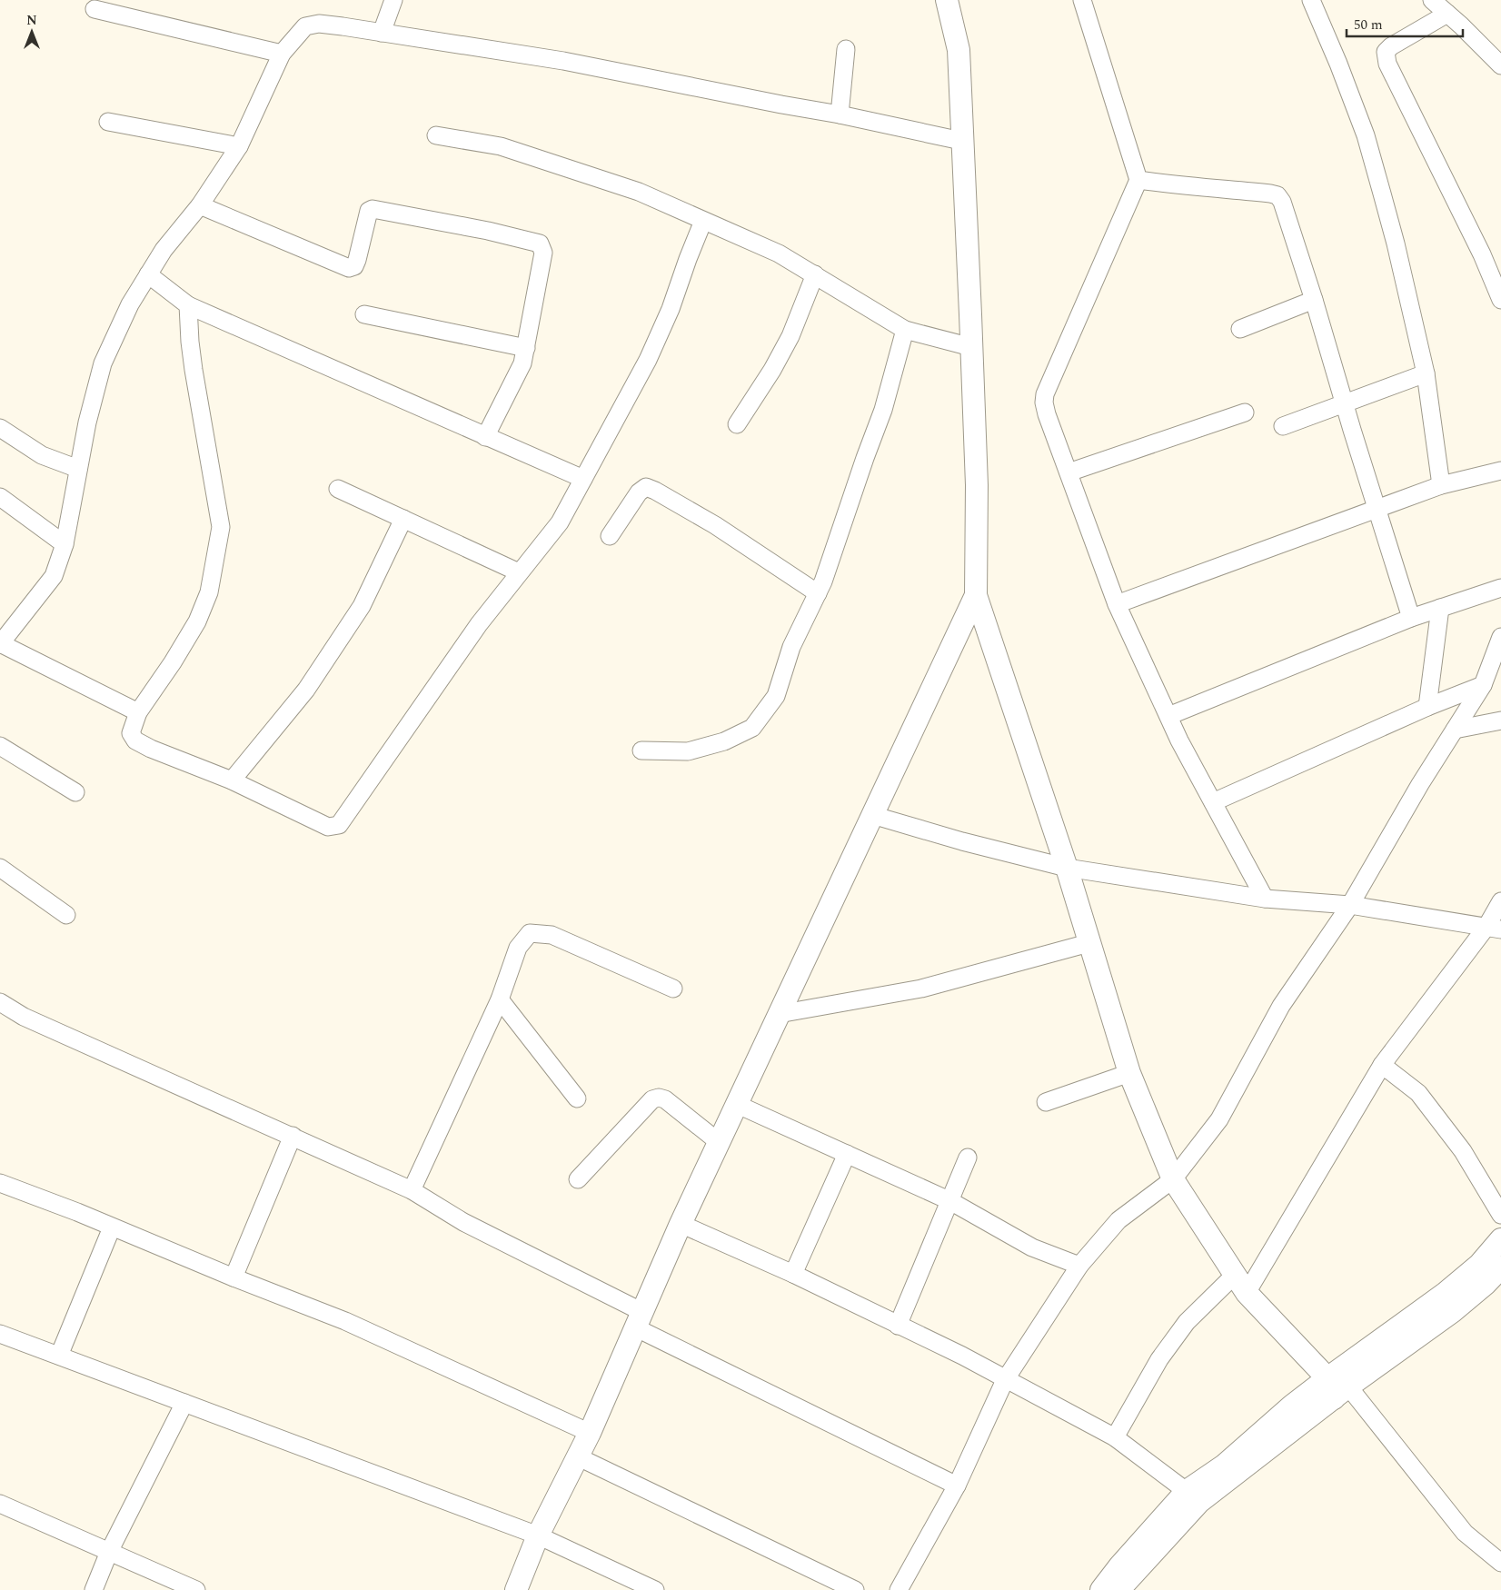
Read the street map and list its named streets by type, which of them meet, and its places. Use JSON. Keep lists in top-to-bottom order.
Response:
{
  "scale_bar": "50 m",
  "north": "top"
}
